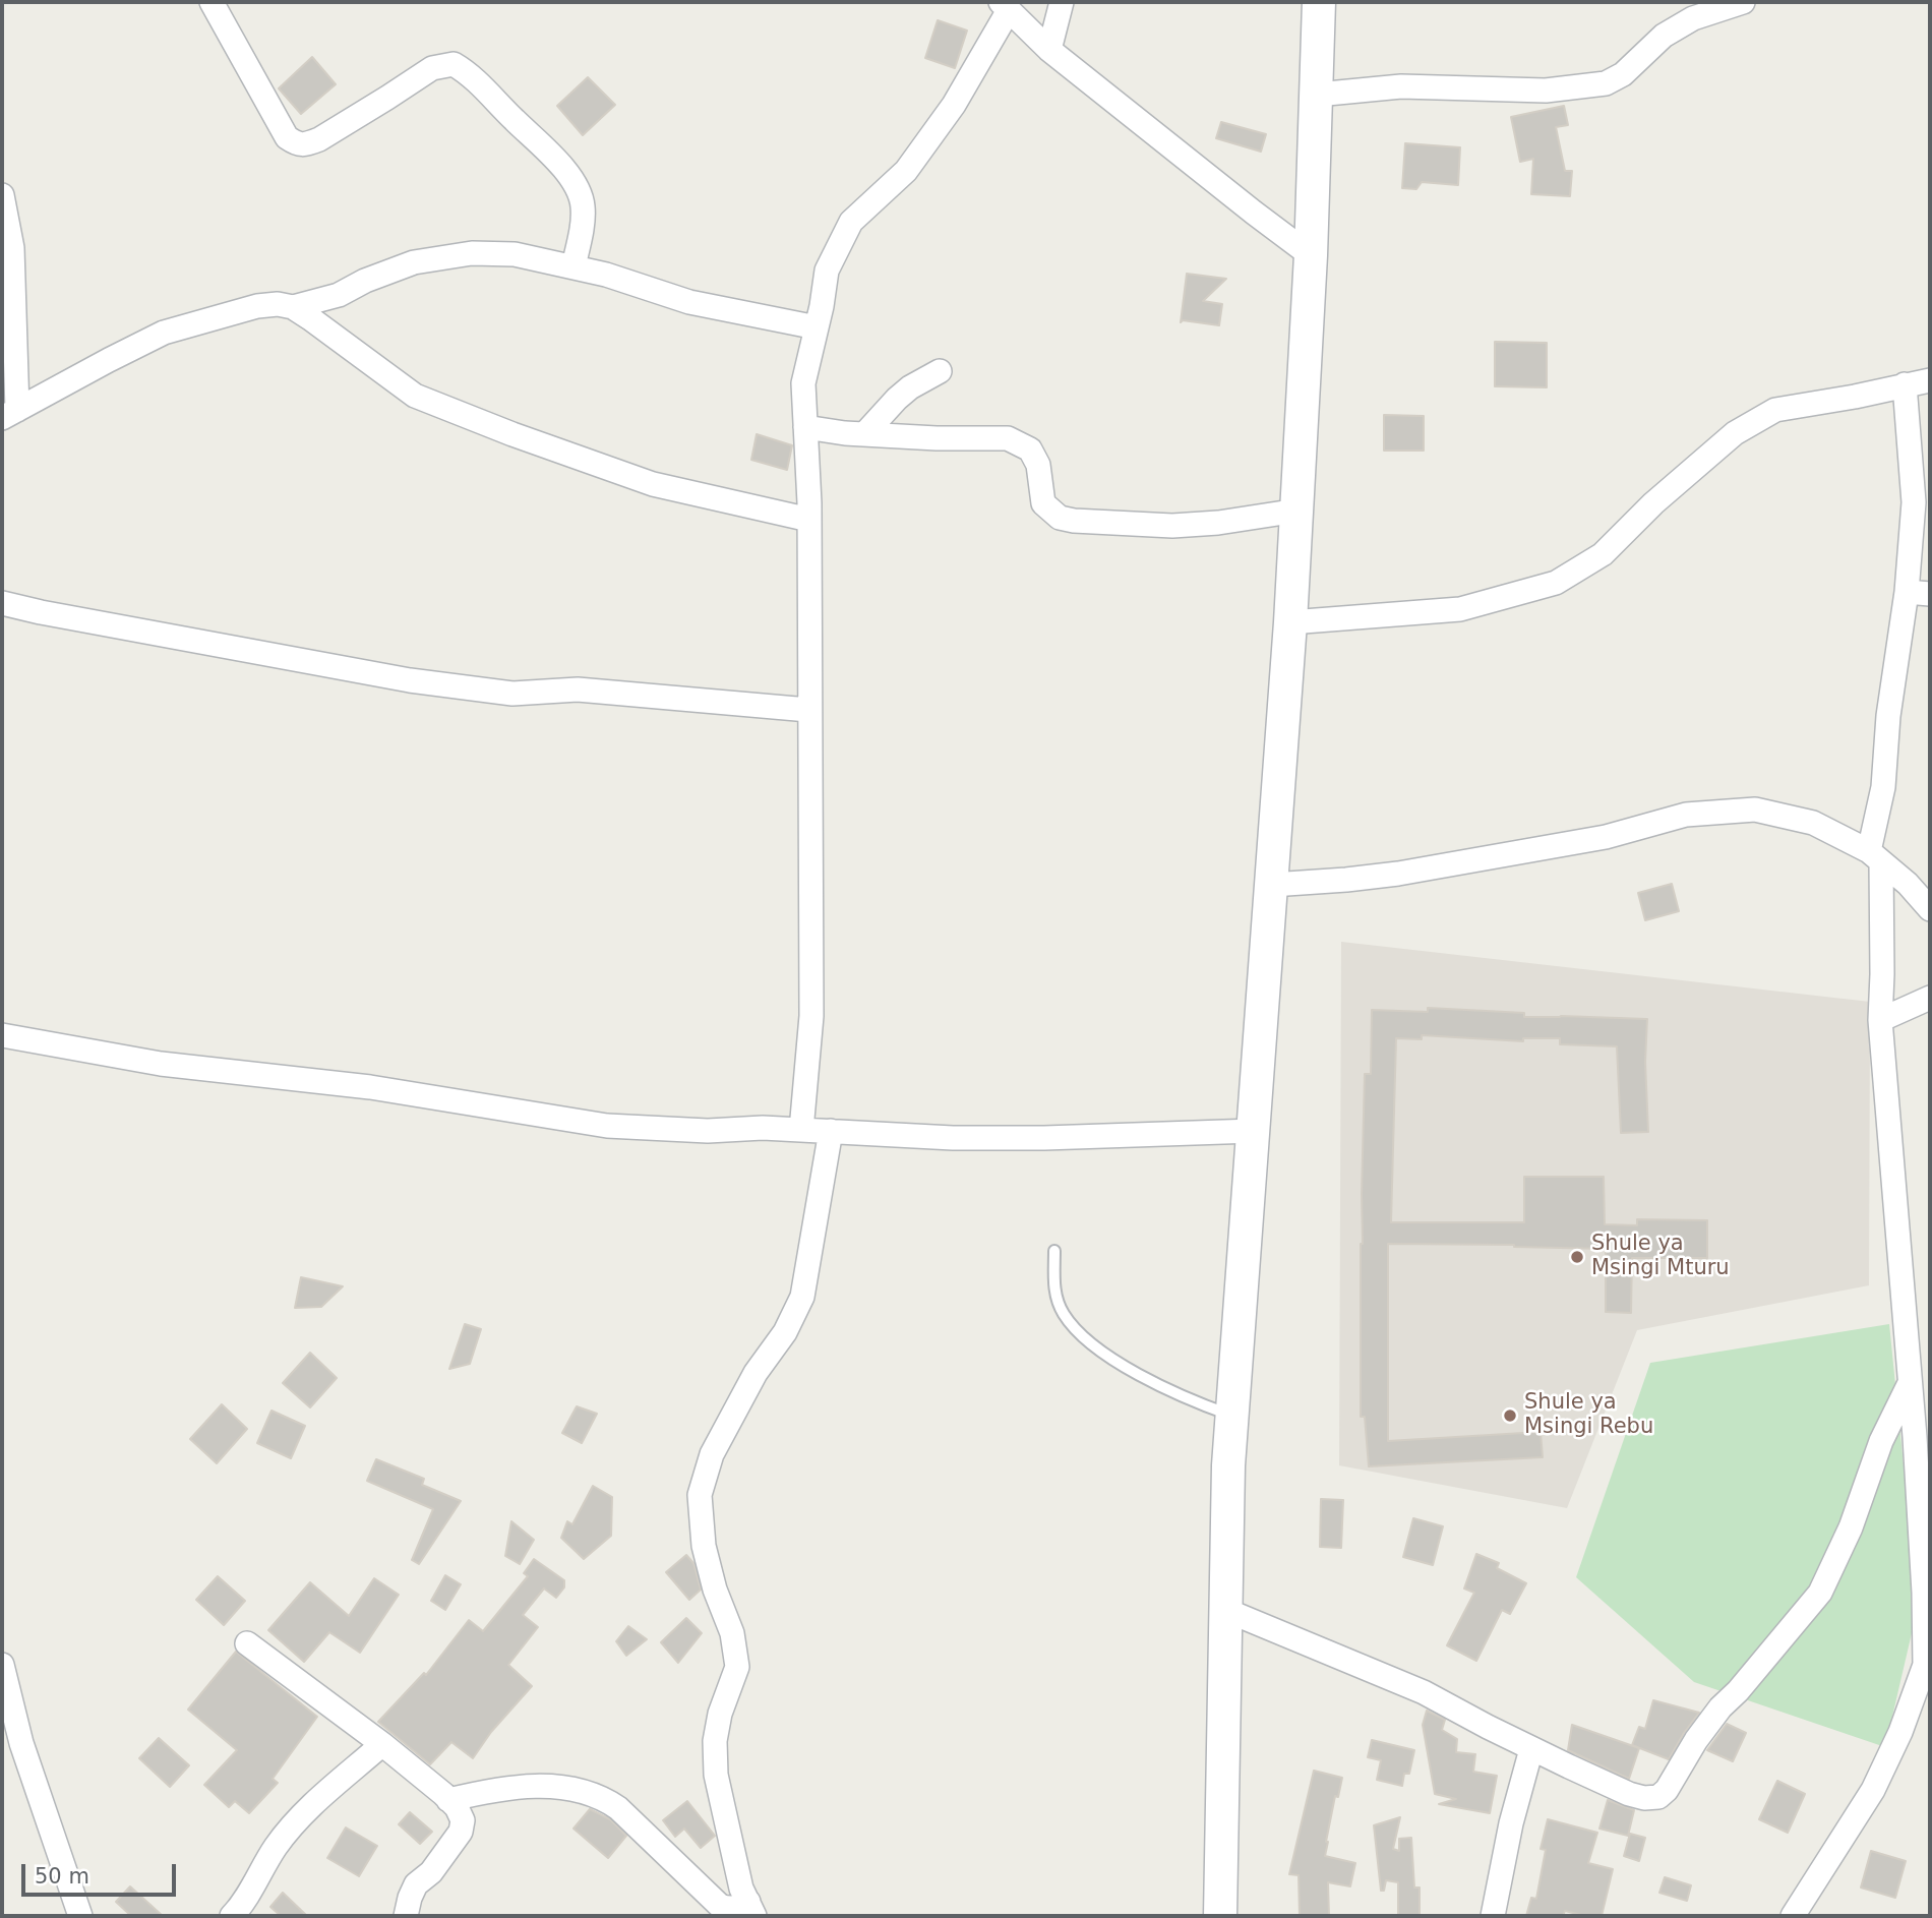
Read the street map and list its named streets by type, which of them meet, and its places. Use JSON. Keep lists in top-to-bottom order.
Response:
{
  "places": ["Shule ya Msingi Mturu", "Shule ya Msingi Rebu"],
  "scale_bar": "50 m"
}
